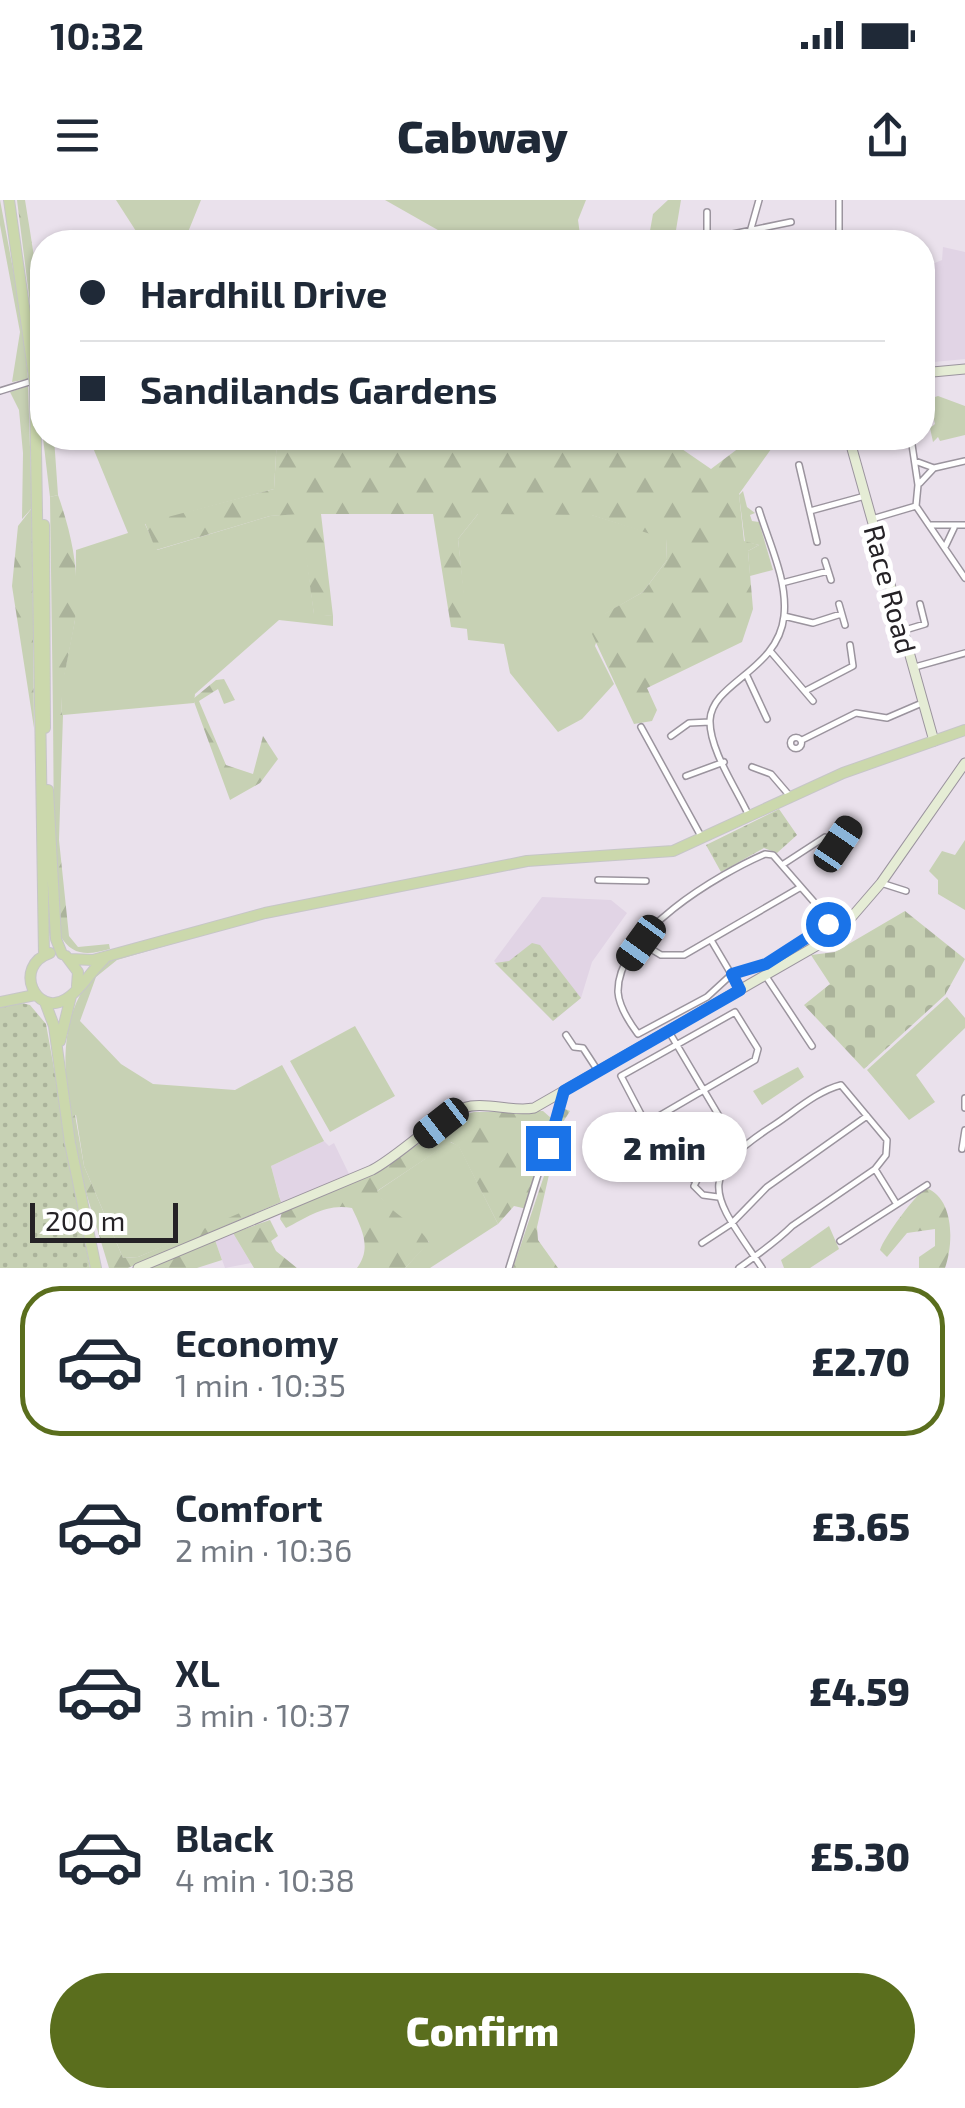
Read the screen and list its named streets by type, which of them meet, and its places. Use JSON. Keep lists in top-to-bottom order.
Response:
{
  "streets": {
    "main road": ["Race Road"]
  },
  "scale_bar": "200 m",
  "page": {
    "status": "10:32",
    "header": "Cabway",
    "banner": ["Hardhill Drive", "Sandilands Gardens"],
    "bubble": "2 min",
    "scale": "200 m",
    "list": [
      {
        "name": "Economy",
        "note": "1 min · 10:35",
        "value": "£2.70"
      },
      {
        "name": "Comfort",
        "note": "2 min · 10:36",
        "value": "£3.65"
      },
      {
        "name": "XL",
        "note": "3 min · 10:37",
        "value": "£4.59"
      },
      {
        "name": "Black",
        "note": "4 min · 10:38",
        "value": "£5.30"
      }
    ],
    "buttons": "Confirm"
  }
}
